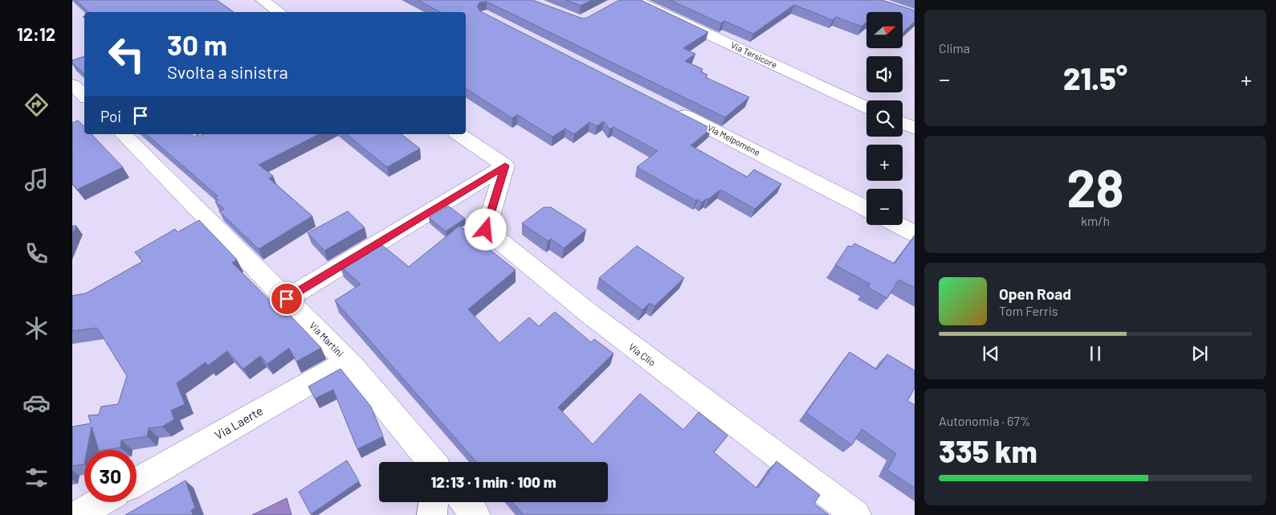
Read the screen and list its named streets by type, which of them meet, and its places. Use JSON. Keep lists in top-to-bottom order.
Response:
{
  "streets": {
    "street": [
      "Via Tersicore",
      "Via Melpomene",
      "Via Martini",
      "Via Clio",
      "Via Laerte"
    ]
  },
  "crossings": [
    ["Via Martini", "Via Laerte"]
  ],
  "north": "right",
  "page": {
    "tabs": "12:12",
    "tile": [
      "Clima",
      ["28", "km/h"],
      ["Autonomia · 67%", "335 km"]
    ],
    "map_buttons": ["+", "−"],
    "turn": ["30 m", "Svolta a sinistra"],
    "heat": ["−", "21.5°", "+"],
    "then": "Poi",
    "song": ["Open Road", "Tom Ferris"],
    "limit": "30",
    "trip": "12:13 · 1 min · 100 m"
  }
}
